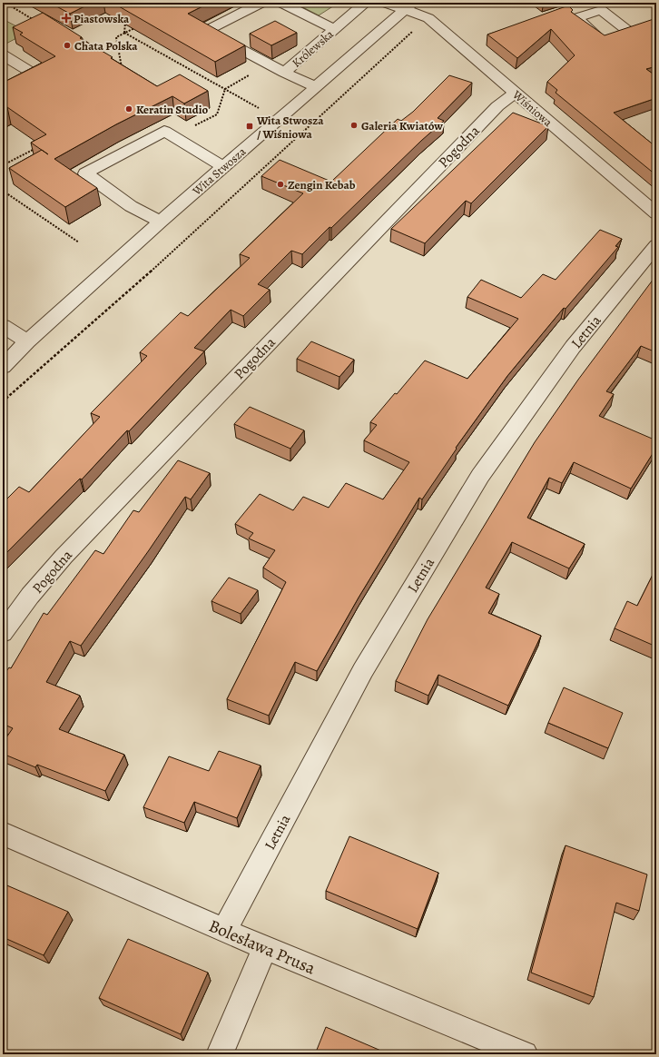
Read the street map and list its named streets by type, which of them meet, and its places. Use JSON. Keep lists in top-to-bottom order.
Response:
{
  "streets": {
    "street": [
      "Królewska",
      "Wiśniowa",
      "Pogodna",
      "Wita Stwosza",
      "Letnia",
      "Bolesława Prusa"
    ]
  },
  "crossings": [
    ["Królewska", "Wita Stwosza"],
    ["Wiśniowa", "Pogodna"],
    ["Wiśniowa", "Wita Stwosza"],
    ["Letnia", "Bolesława Prusa"]
  ],
  "places": {
    "health": ["Piastowska"],
    "other": [
      "Chata Polska",
      "Keratin Studio",
      "Galeria Kwiatów",
      "Zengin Kebab"
    ],
    "transit": ["Wita Stwosza / Wiśniowa"]
  }
}
